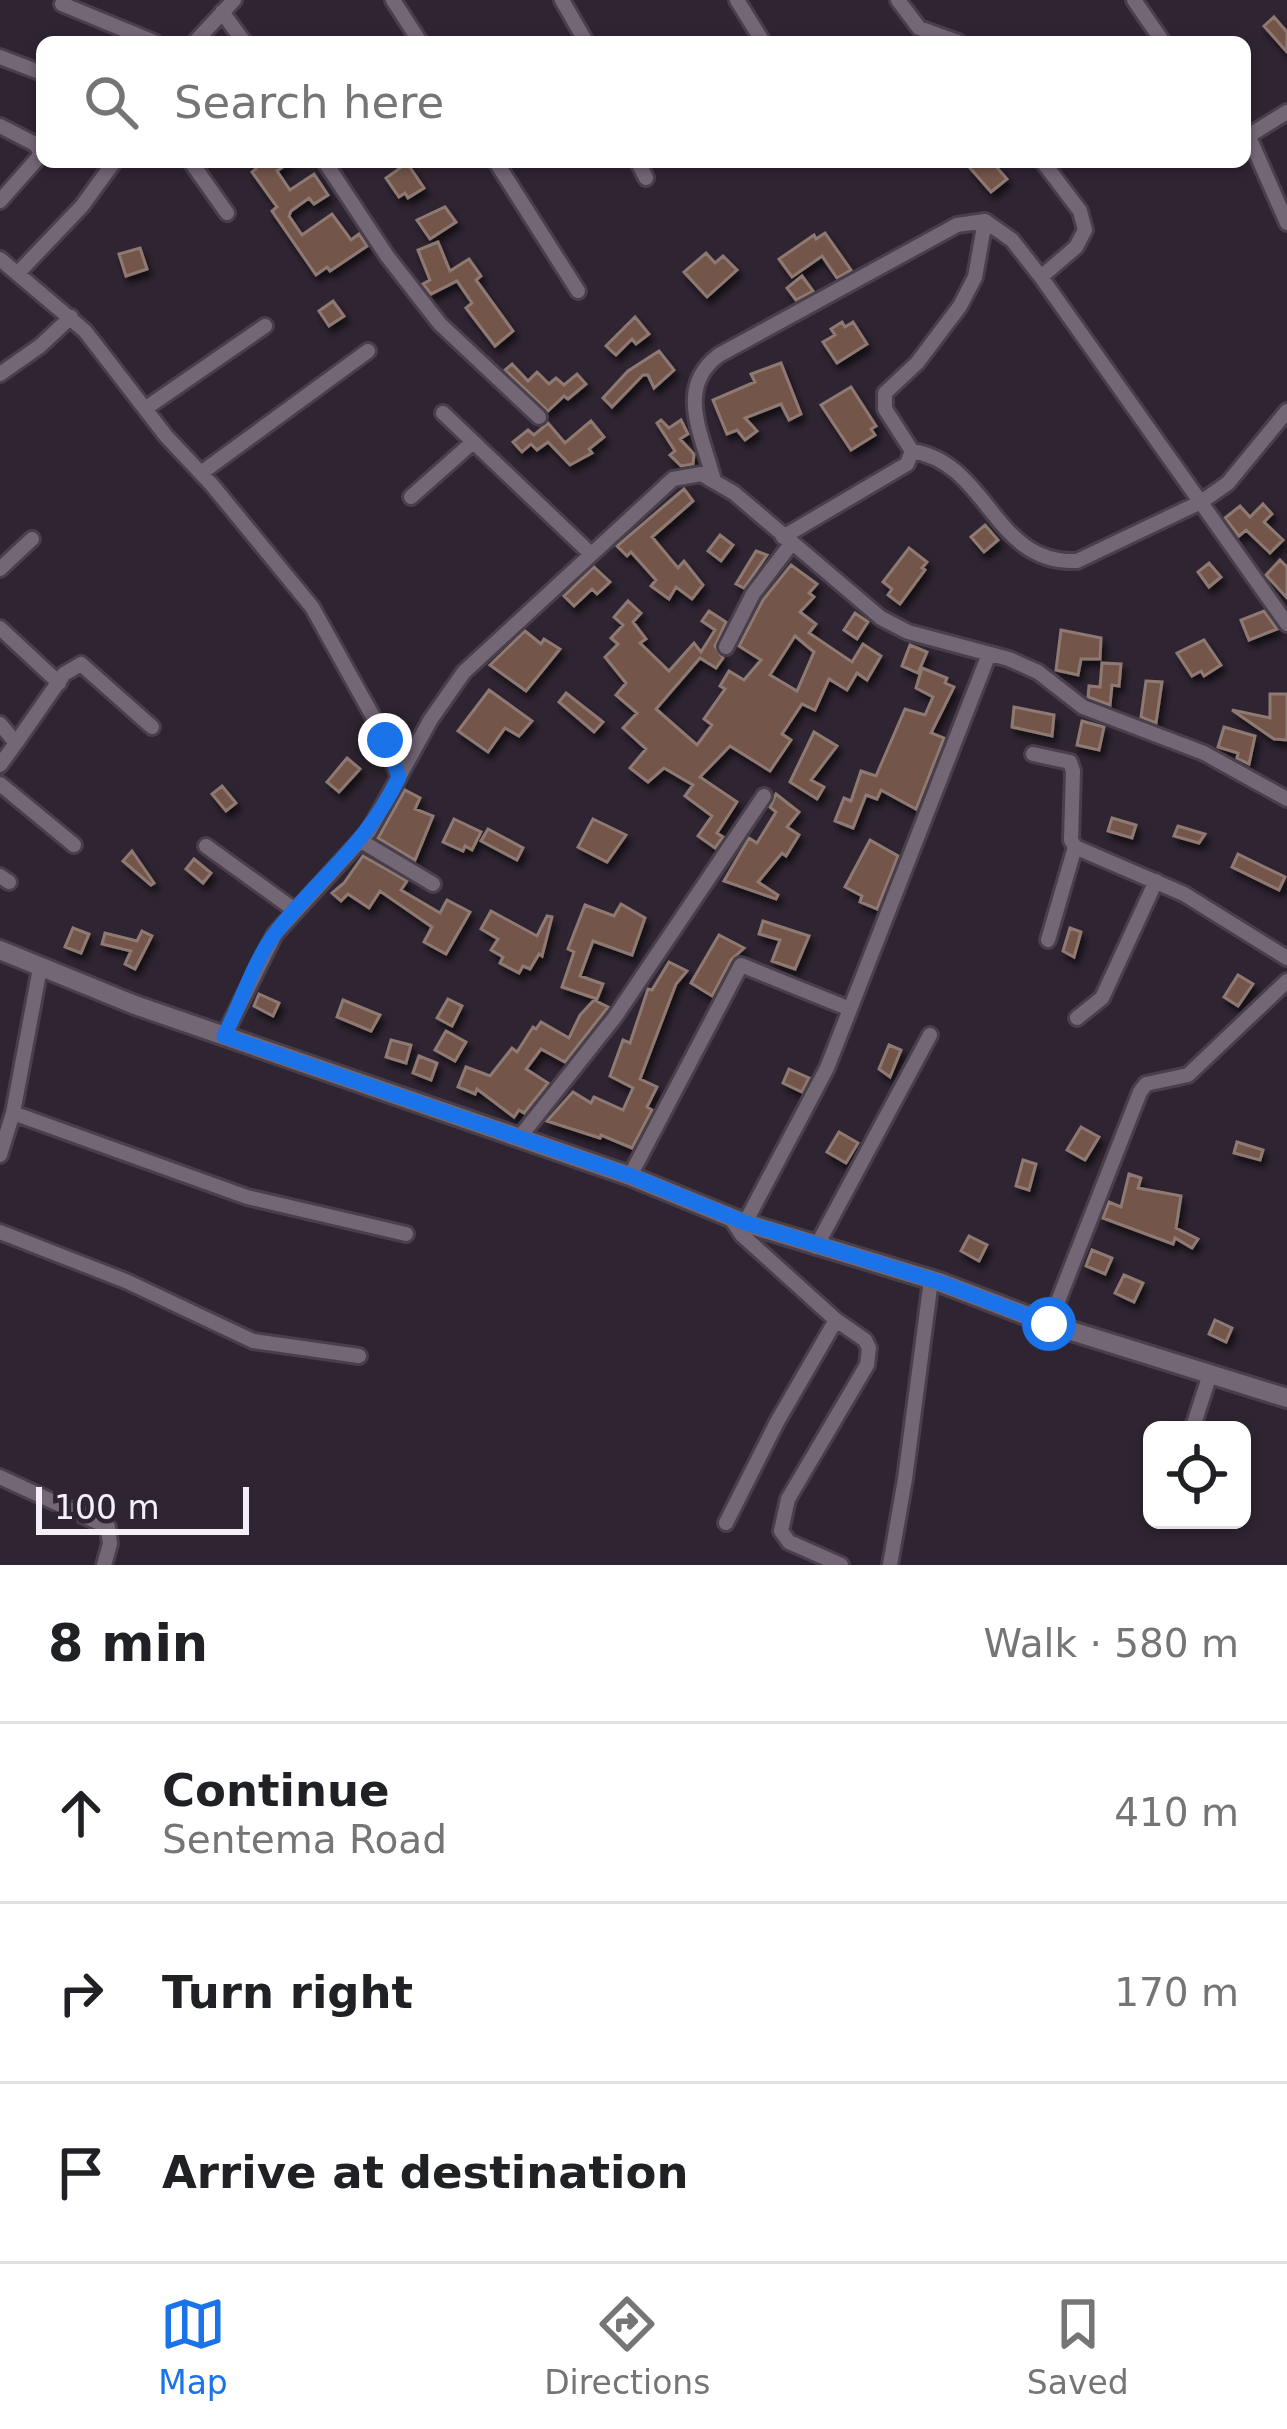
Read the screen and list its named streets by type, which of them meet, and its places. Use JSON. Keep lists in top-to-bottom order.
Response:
{
  "scale_bar": "100 m",
  "page": {
    "search": "Search here",
    "scale": "100 m",
    "heading": ["8 min", "Walk · 580 m"],
    "list": [
      ["Continue", "Sentema Road", "410 m"],
      ["Turn right", "170 m"],
      "Arrive at destination"
    ],
    "nav": ["Map", "Directions", "Saved"]
  }
}
